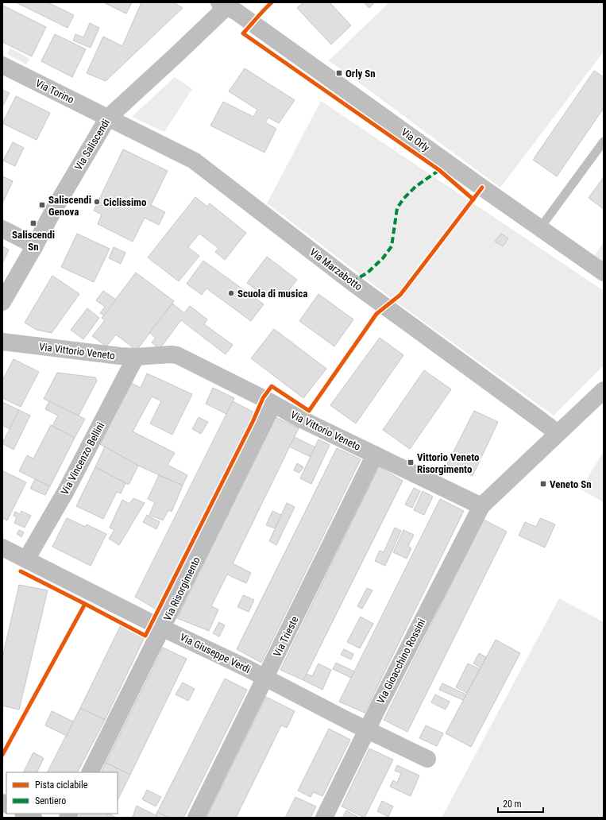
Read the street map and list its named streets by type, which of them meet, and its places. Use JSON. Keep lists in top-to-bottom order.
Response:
{
  "streets": {
    "street": [
      "Via Torino",
      "Via Orly",
      "Via Saliscendi",
      "Via Marzabotto",
      "Via Vittorio Veneto",
      "Via Vincenzo Bellini",
      "Via Risorgimento",
      "Via Trieste",
      "Via Giuseppe Verdi",
      "Via Gioacchino Rossini"
    ]
  },
  "crossings": [
    ["Via Torino", "Via Saliscendi"],
    ["Via Torino", "Via Marzabotto"],
    ["Via Orly", "Via Saliscendi"],
    ["Via Saliscendi", "Via Marzabotto"],
    ["Via Vittorio Veneto", "Via Vincenzo Bellini"],
    ["Via Vittorio Veneto", "Via Risorgimento"],
    ["Via Vittorio Veneto", "Via Trieste"],
    ["Via Vittorio Veneto", "Via Gioacchino Rossini"],
    ["Via Vincenzo Bellini", "Via Giuseppe Verdi"],
    ["Via Risorgimento", "Via Giuseppe Verdi"],
    ["Via Trieste", "Via Giuseppe Verdi"],
    ["Via Giuseppe Verdi", "Via Gioacchino Rossini"]
  ],
  "places": {
    "transit": [
      "Orly Sn",
      "Saliscendi Genova",
      "Saliscendi Sn",
      "Vittorio Veneto Risorgimento",
      "Veneto Sn"
    ],
    "other": ["Ciclissimo", "Scuola di musica"]
  },
  "legend": ["Pista ciclabile", "Sentiero"],
  "scale_bar": "20 m"
}
